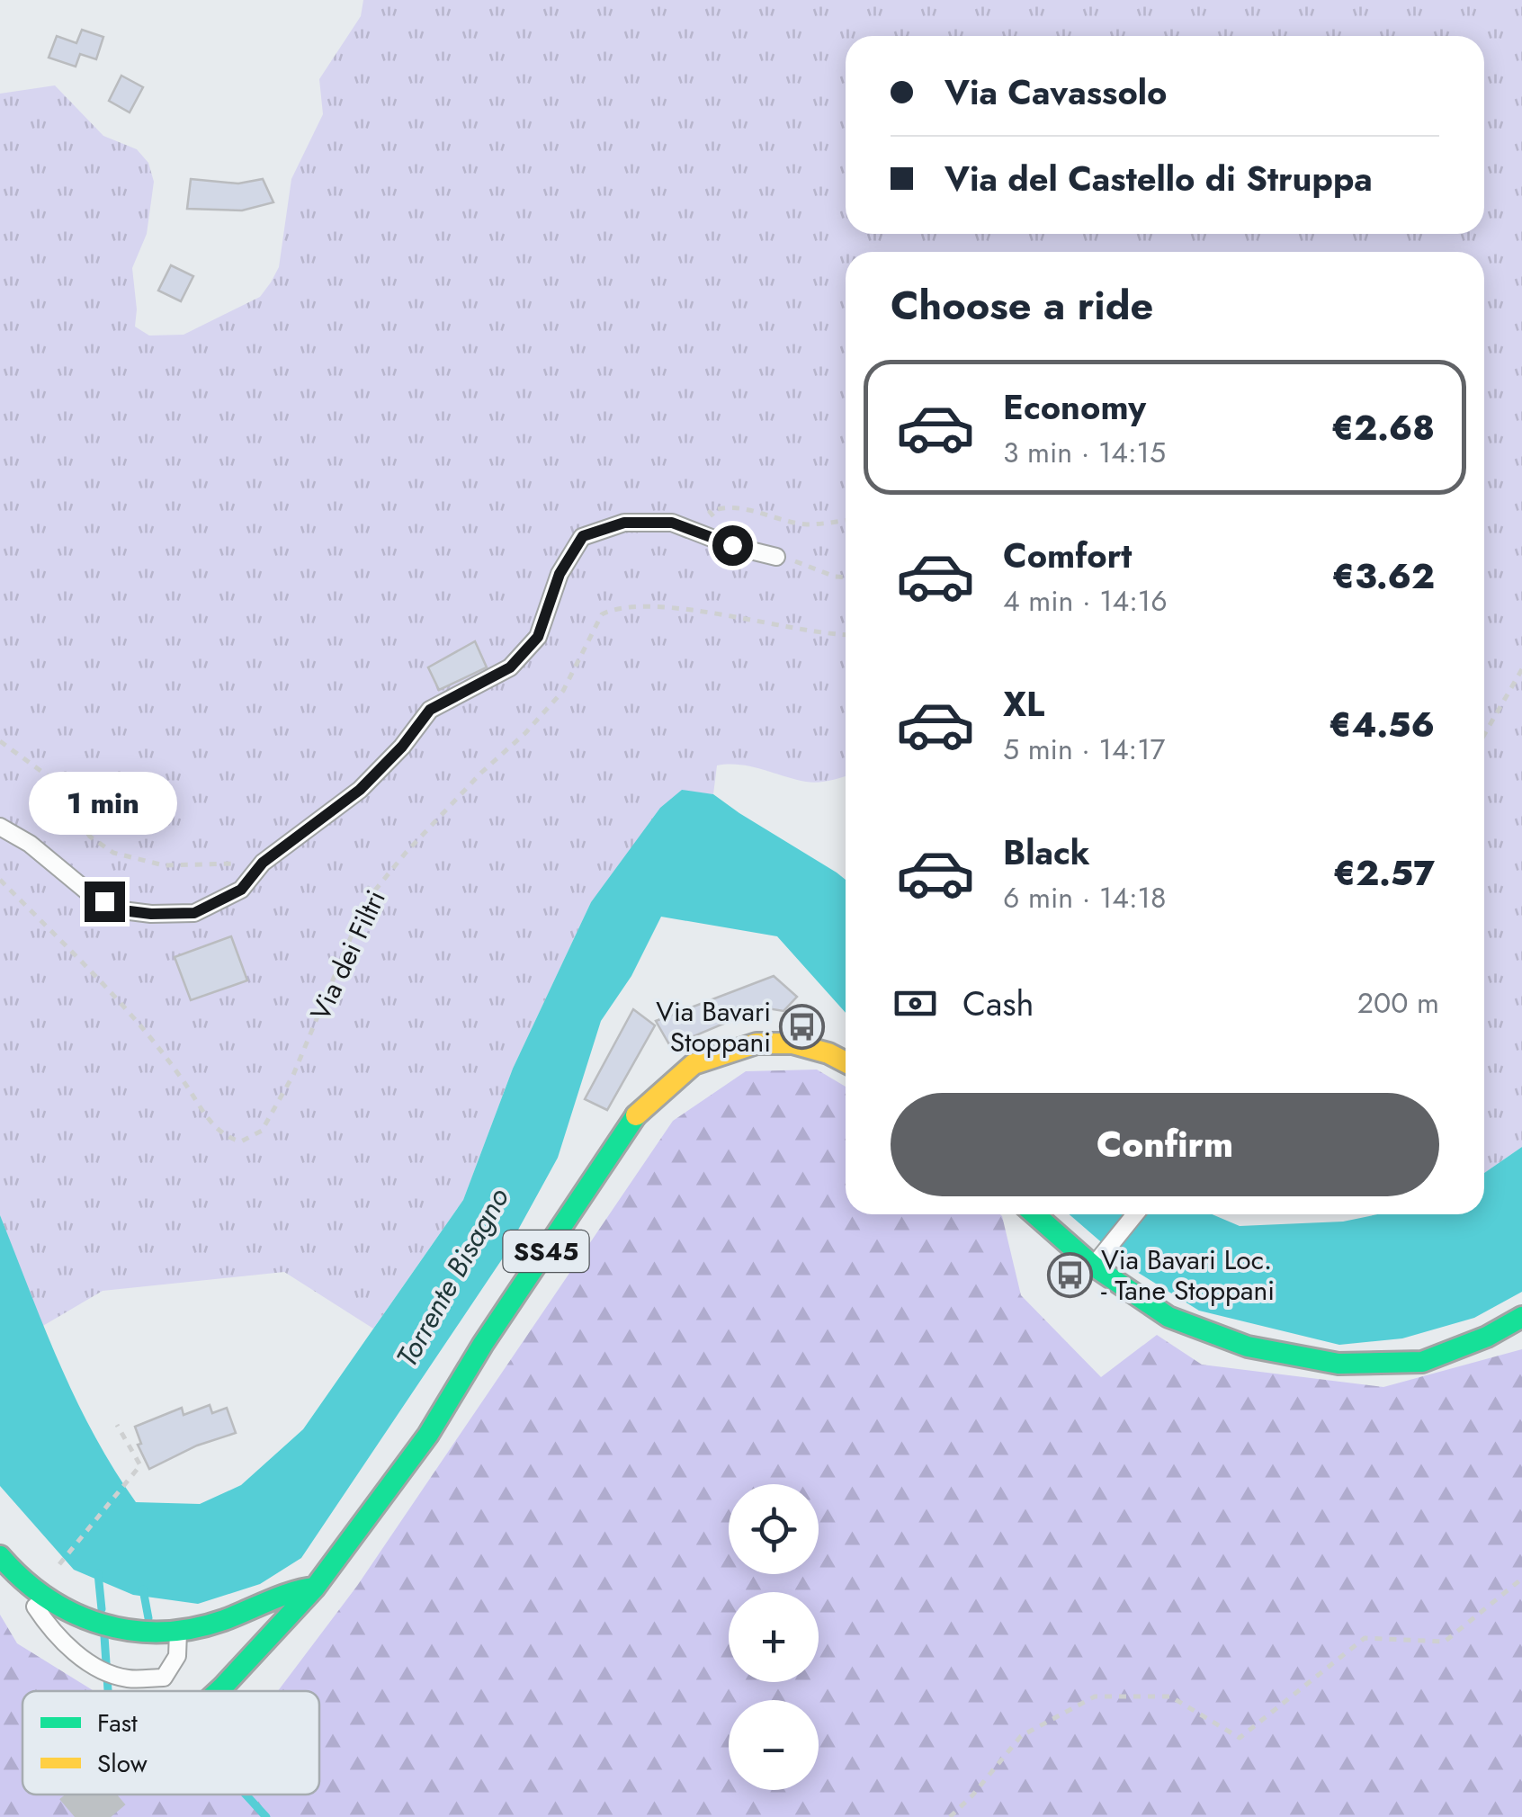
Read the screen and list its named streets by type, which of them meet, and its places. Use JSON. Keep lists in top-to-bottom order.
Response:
{
  "streets": {
    "main road": ["SS45"],
    "path": ["Via dei Filtri"]
  },
  "water": ["Torrente Bisagno"],
  "places": {
    "bus stop": ["Via Bavari Stoppani", "Via Bavari Loc. - Tane Stoppani"]
  },
  "legend": ["Fast", "Slow"],
  "page": {
    "banner": ["Via Cavassolo", "Via del Castello di Struppa"],
    "heading": "Choose a ride",
    "list": [
      {
        "name": "Economy",
        "note": "3 min · 14:15",
        "value": "€2.68"
      },
      {
        "name": "Comfort",
        "note": "4 min · 14:16",
        "value": "€3.62"
      },
      {
        "name": "XL",
        "note": "5 min · 14:17",
        "value": "€4.56"
      },
      {
        "name": "Black",
        "note": "6 min · 14:18",
        "value": "€2.57"
      }
    ],
    "bubble": "1 min",
    "pay": ["Cash", "200 m"],
    "buttons": "Confirm",
    "map_buttons": ["+", "−"]
  }
}
